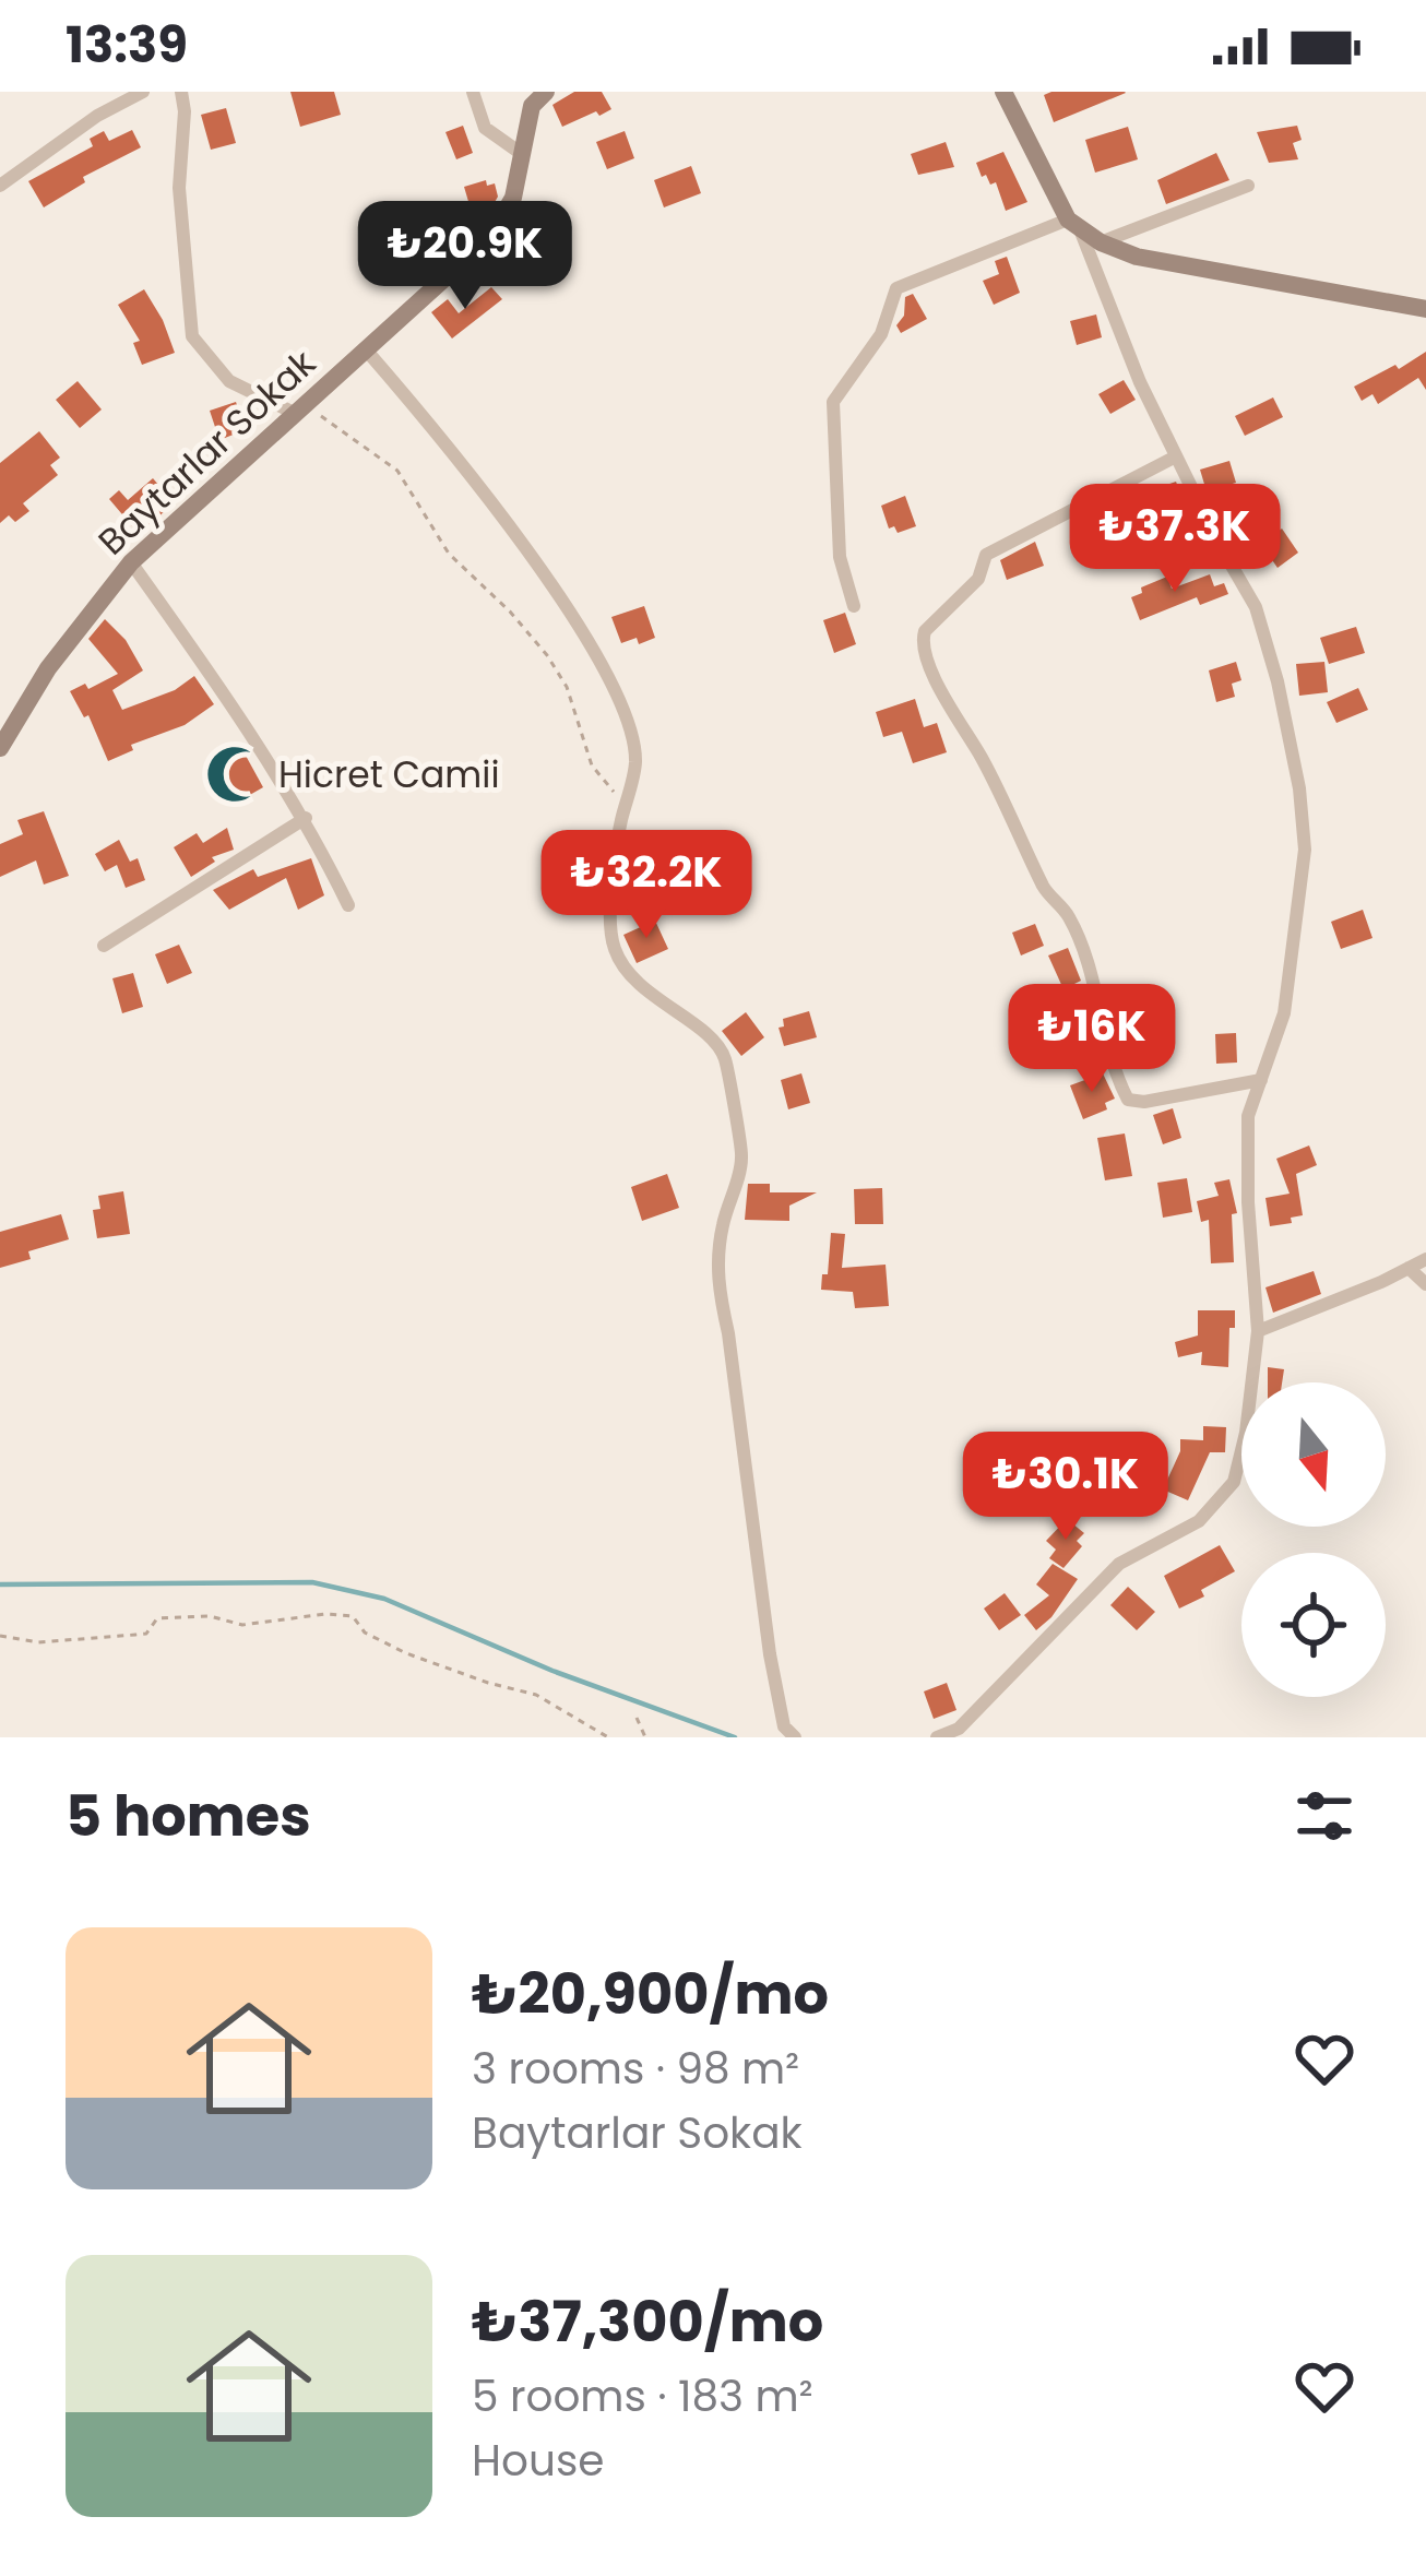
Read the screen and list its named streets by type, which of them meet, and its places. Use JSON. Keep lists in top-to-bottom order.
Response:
{
  "streets": {
    "street": ["Baytarlar Sokak"]
  },
  "places": {
    "mosque": ["Hicret Camii"]
  },
  "north": "bottom",
  "page": {
    "status": "13:39",
    "price": [
      "₺20.9K",
      "₺37.3K",
      "₺32.2K",
      "₺16K",
      "₺30.1K"
    ],
    "heading": "5 homes",
    "list": [
      {
        "name": "₺20,900/mo",
        "note": "3 rooms · 98 m² · Baytarlar Sokak"
      },
      {
        "name": "₺37,300/mo",
        "note": "5 rooms · 183 m² · House"
      }
    ]
  }
}
